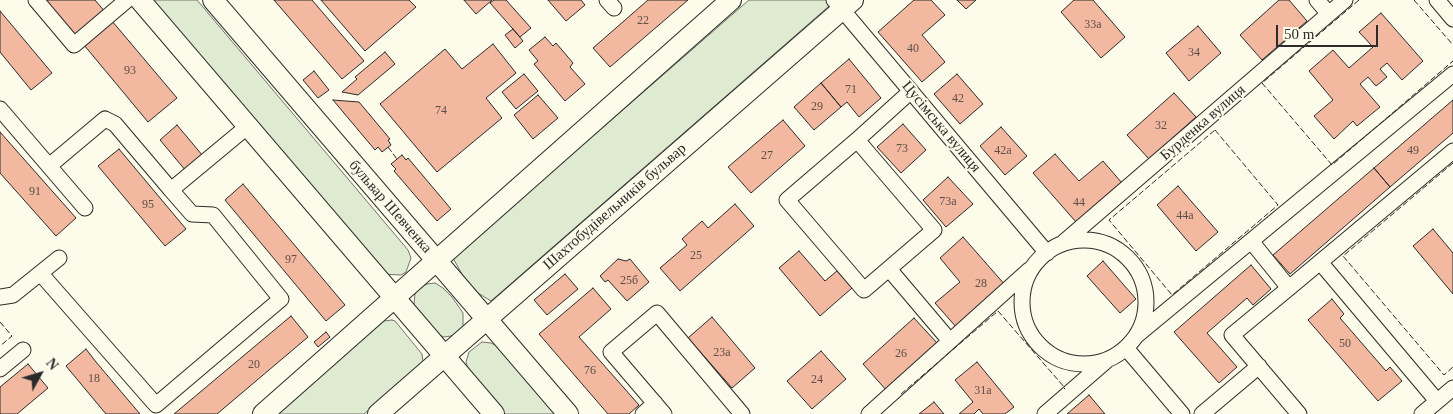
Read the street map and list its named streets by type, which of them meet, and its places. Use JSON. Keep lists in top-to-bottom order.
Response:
{
  "streets": {
    "main road": ["бульвар Шевченка", "Шахтобудівельників бульвар"],
    "street": ["Бурденка вулиця", "Цусімська вулиця"]
  },
  "crossings": [
    ["Бурденка вулиця", "Цусімська вулиця"],
    ["Цусімська вулиця", "Шахтобудівельників бульвар"],
    ["бульвар Шевченка", "Шахтобудівельників бульвар"]
  ],
  "house_numbers": [
    "22",
    "33а",
    "40",
    "34",
    "93",
    "71",
    "42",
    "29",
    "74",
    "32",
    "73",
    "42а",
    "49",
    "27",
    "91",
    "73а",
    "44",
    "95",
    "44а",
    "25",
    "97",
    "25б",
    "28",
    "50",
    "23а",
    "26",
    "20",
    "76",
    "18",
    "24",
    "31а"
  ],
  "scale_bar": "50 m",
  "north": "top right"
}
